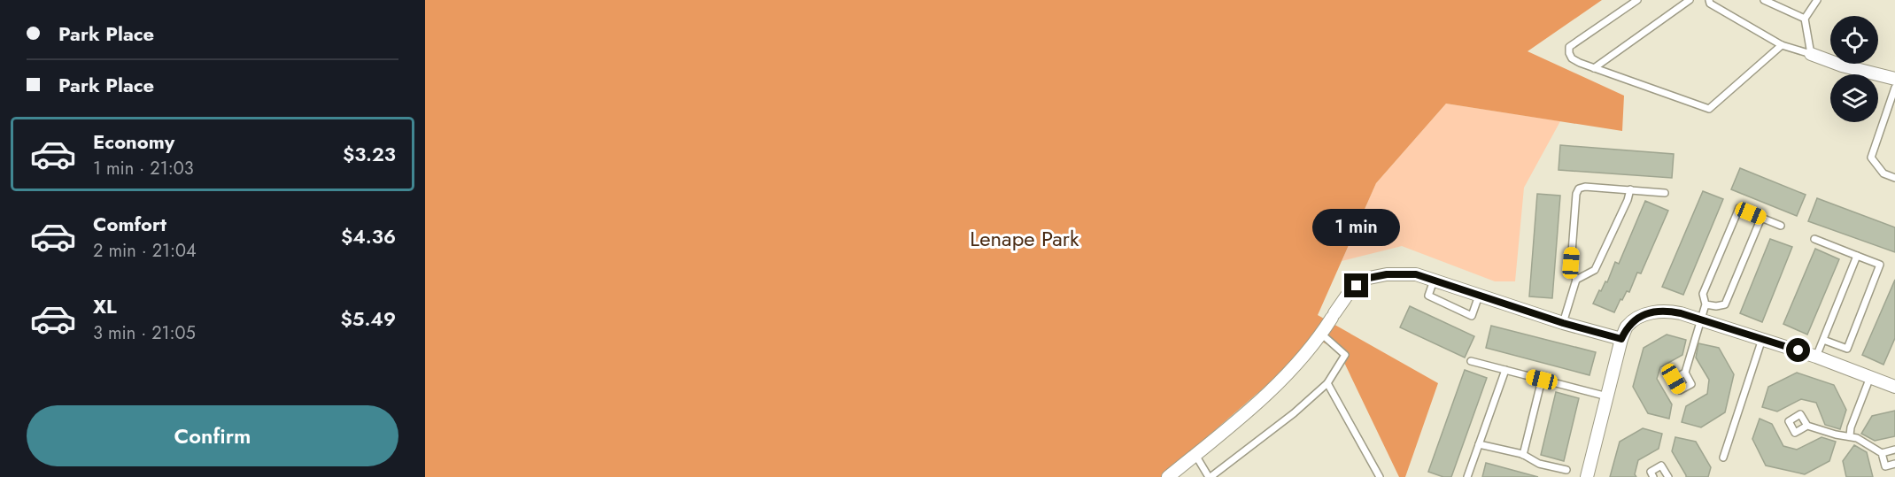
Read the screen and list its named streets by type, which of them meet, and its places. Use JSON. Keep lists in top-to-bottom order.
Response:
{
  "parks": ["Lenape Park"],
  "page": {
    "banner": ["Park Place", "Park Place"],
    "list": [
      {
        "name": "Economy",
        "note": "1 min · 21:03",
        "value": "$3.23"
      },
      {
        "name": "Comfort",
        "note": "2 min · 21:04",
        "value": "$4.36"
      },
      {
        "name": "XL",
        "note": "3 min · 21:05",
        "value": "$5.49"
      }
    ],
    "bubble": "1 min",
    "buttons": "Confirm"
  }
}
